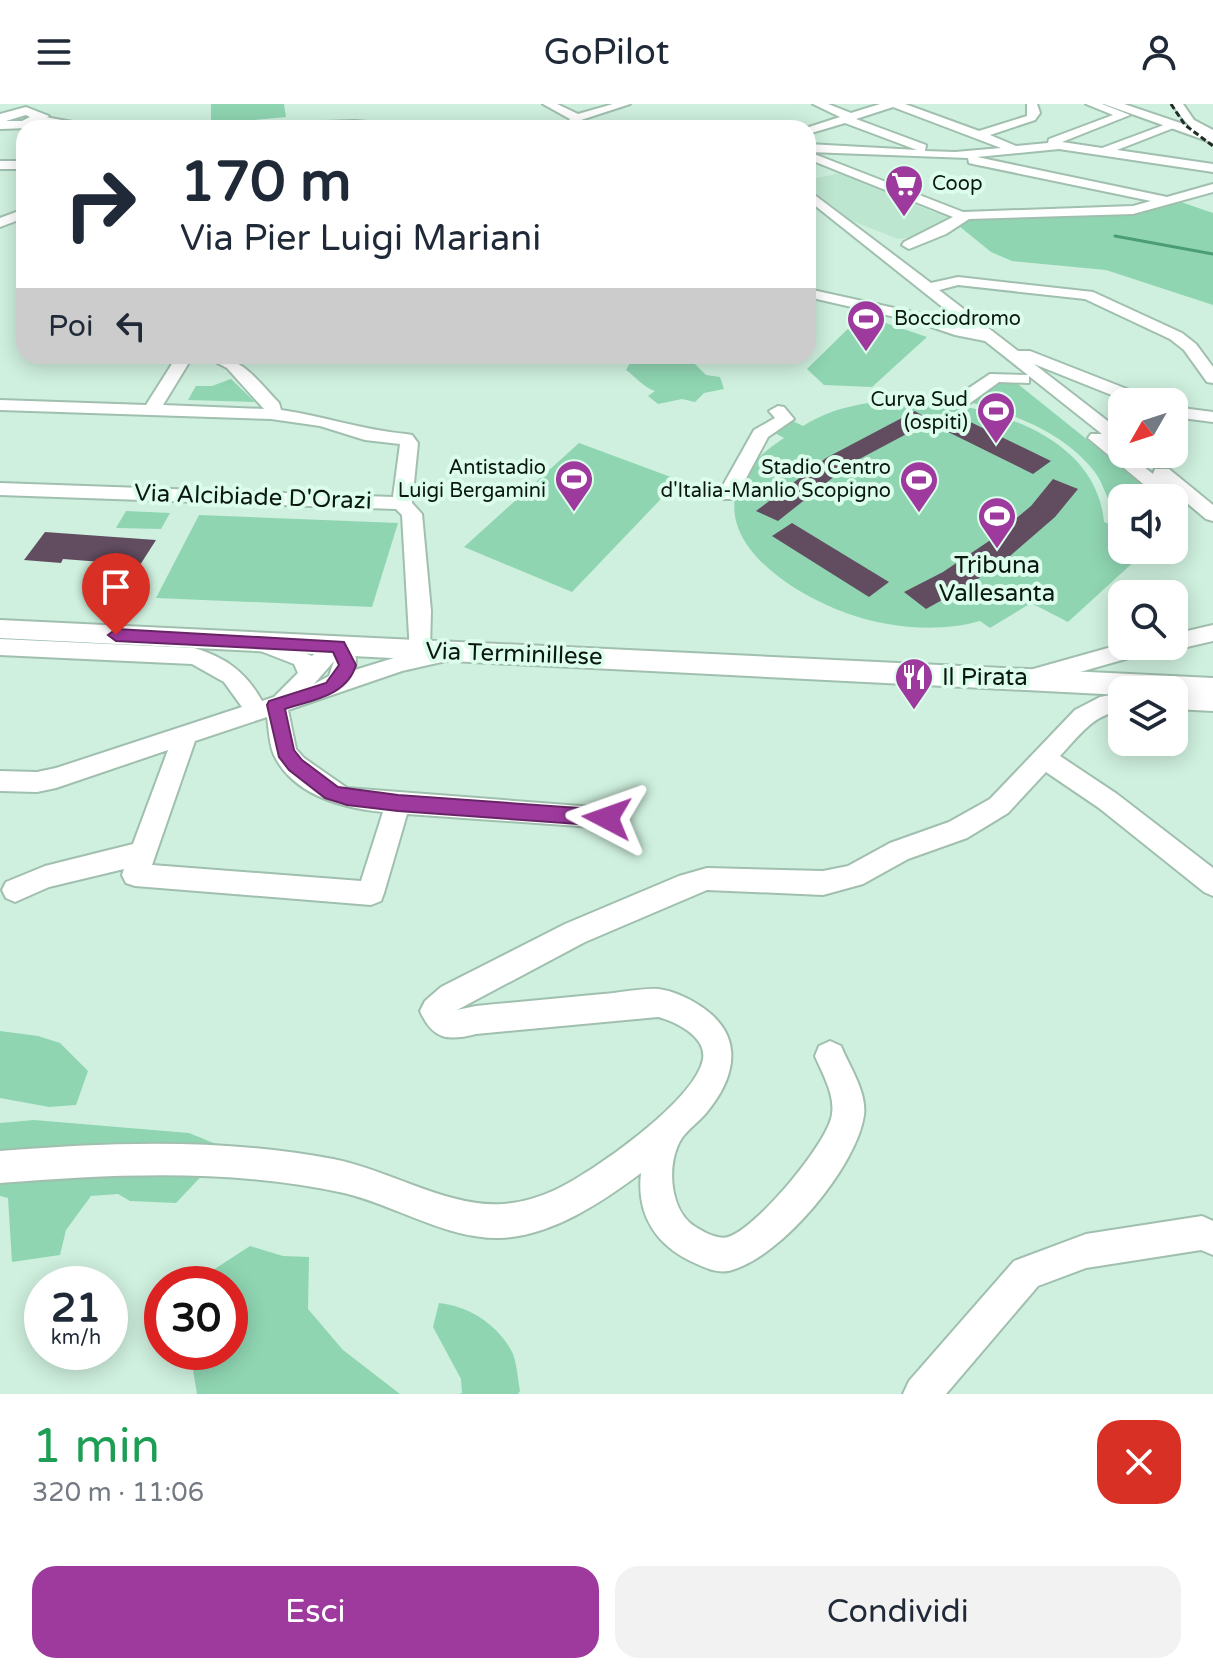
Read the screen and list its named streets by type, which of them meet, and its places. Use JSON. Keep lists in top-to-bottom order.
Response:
{
  "streets": {
    "main road": ["Via Terminillese"],
    "street": ["Via Alcibiade D'Orazi"]
  },
  "crossings": [
    ["Via Alcibiade D'Orazi", "Via Terminillese"]
  ],
  "places": {
    "supermarket": ["Coop"],
    "sports": [
      "Bocciodromo",
      "Curva Sud (ospiti)",
      "Antistadio Luigi Bergamini",
      "Stadio Centro d'Italia-Manlio Scopigno",
      "Tribuna Vallesanta"
    ],
    "restaurant": ["Il Pirata"]
  },
  "north": "bottom left",
  "page": {
    "header": "GoPilot",
    "turn": ["170 m", "Via Pier Luigi Mariani"],
    "then": "Poi",
    "speed": "21 km/h",
    "limit": "30",
    "heading": ["1 min", "320 m · 11:06"],
    "buttons": ["Esci", "Condividi"]
  }
}
